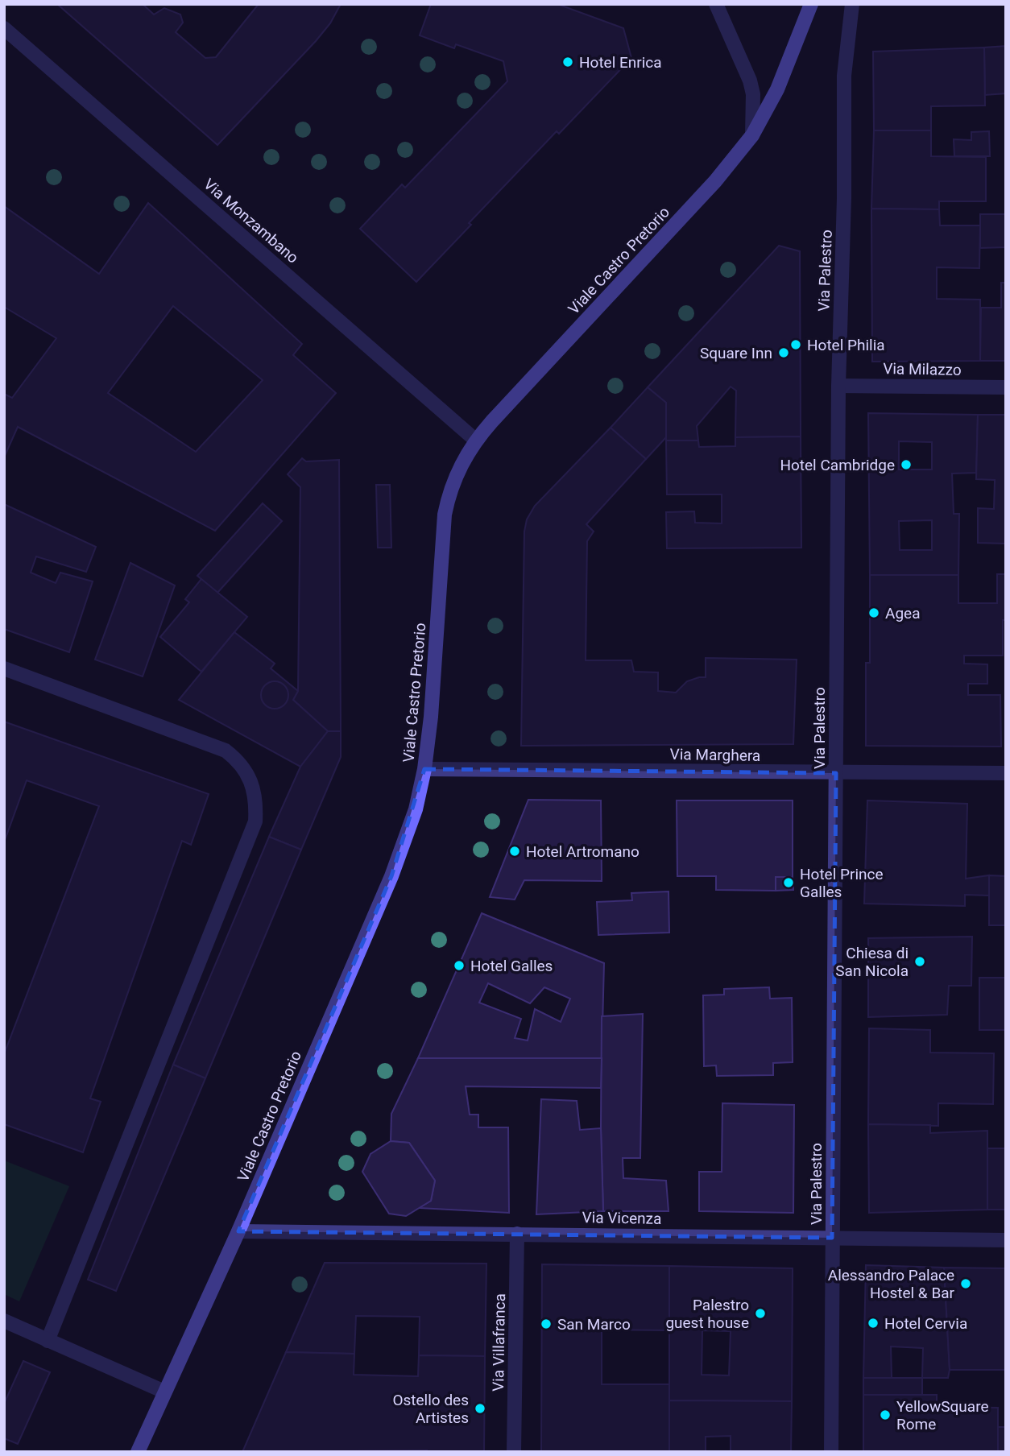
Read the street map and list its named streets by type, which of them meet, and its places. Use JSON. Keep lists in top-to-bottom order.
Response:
{
  "streets": {
    "main road": ["Viale Castro Pretorio"],
    "street": [
      "Via Monzambano",
      "Via Palestro",
      "Via Milazzo",
      "Via Marghera",
      "Via Vicenza",
      "Via Villafranca"
    ]
  },
  "crossings": [
    ["Via Monzambano", "Viale Castro Pretorio"],
    ["Viale Castro Pretorio", "Via Marghera"],
    ["Viale Castro Pretorio", "Via Vicenza"],
    ["Via Palestro", "Via Milazzo"],
    ["Via Palestro", "Via Marghera"],
    ["Via Palestro", "Via Vicenza"],
    ["Via Vicenza", "Via Villafranca"]
  ],
  "places": [
    "Hotel Enrica",
    "Hotel Philia",
    "Square Inn",
    "Hotel Cambridge",
    "Agea",
    "Hotel Artromano",
    "Hotel Prince Galles",
    "Chiesa di San Nicola",
    "Hotel Galles",
    "Alessandro Palace Hostel & Bar",
    "Palestro guest house",
    "Hotel Cervia",
    "San Marco",
    "Ostello des Artistes",
    "YellowSquare Rome"
  ]
}
